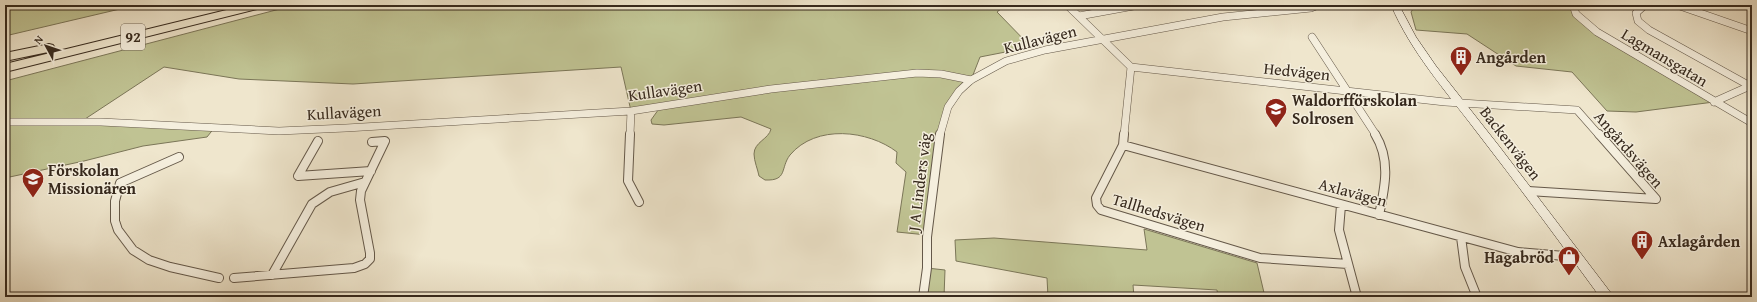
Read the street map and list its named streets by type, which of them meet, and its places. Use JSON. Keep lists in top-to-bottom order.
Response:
{
  "streets": {
    "highway": ["92"],
    "street": [
      "Kullavägen",
      "Lagmansgatan",
      "Hedvägen",
      "Backenvägen",
      "Angårdsvägen",
      "J A Linders väg",
      "Axlavägen",
      "Tallhedsvägen"
    ]
  },
  "crossings": [
    ["Kullavägen", "J A Linders väg"],
    ["Hedvägen", "Backenvägen"],
    ["Hedvägen", "Angårdsvägen"],
    ["Hedvägen", "Tallhedsvägen"],
    ["Backenvägen", "Angårdsvägen"],
    ["Backenvägen", "Axlavägen"],
    ["Axlavägen", "Tallhedsvägen"]
  ],
  "places": {
    "building": ["Angården", "Axlagården"],
    "school or university": ["Waldorfförskolan Solrosen", "Förskolan Missionären"],
    "shop": ["Hagabröd"]
  },
  "north": "top left"
}
